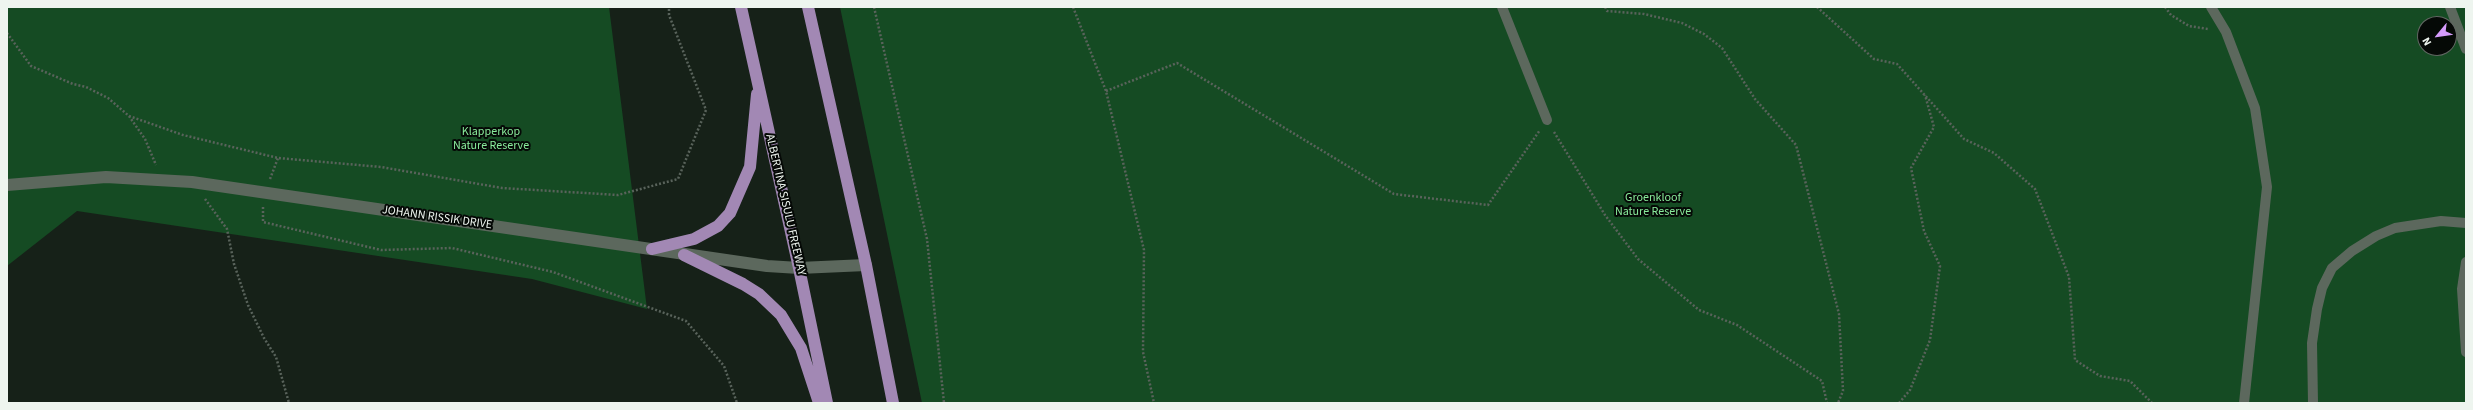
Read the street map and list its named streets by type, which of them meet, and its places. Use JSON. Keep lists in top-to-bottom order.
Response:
{
  "streets": {
    "highway": ["ALBERTINA SISULU FREEWAY"],
    "street": ["JOHANN RISSIK DRIVE"]
  },
  "crossings": [
    ["ALBERTINA SISULU FREEWAY", "JOHANN RISSIK DRIVE"]
  ],
  "parks": ["Klapperkop Nature Reserve", "Groenkloof Nature Reserve"],
  "north": "bottom left"
}
